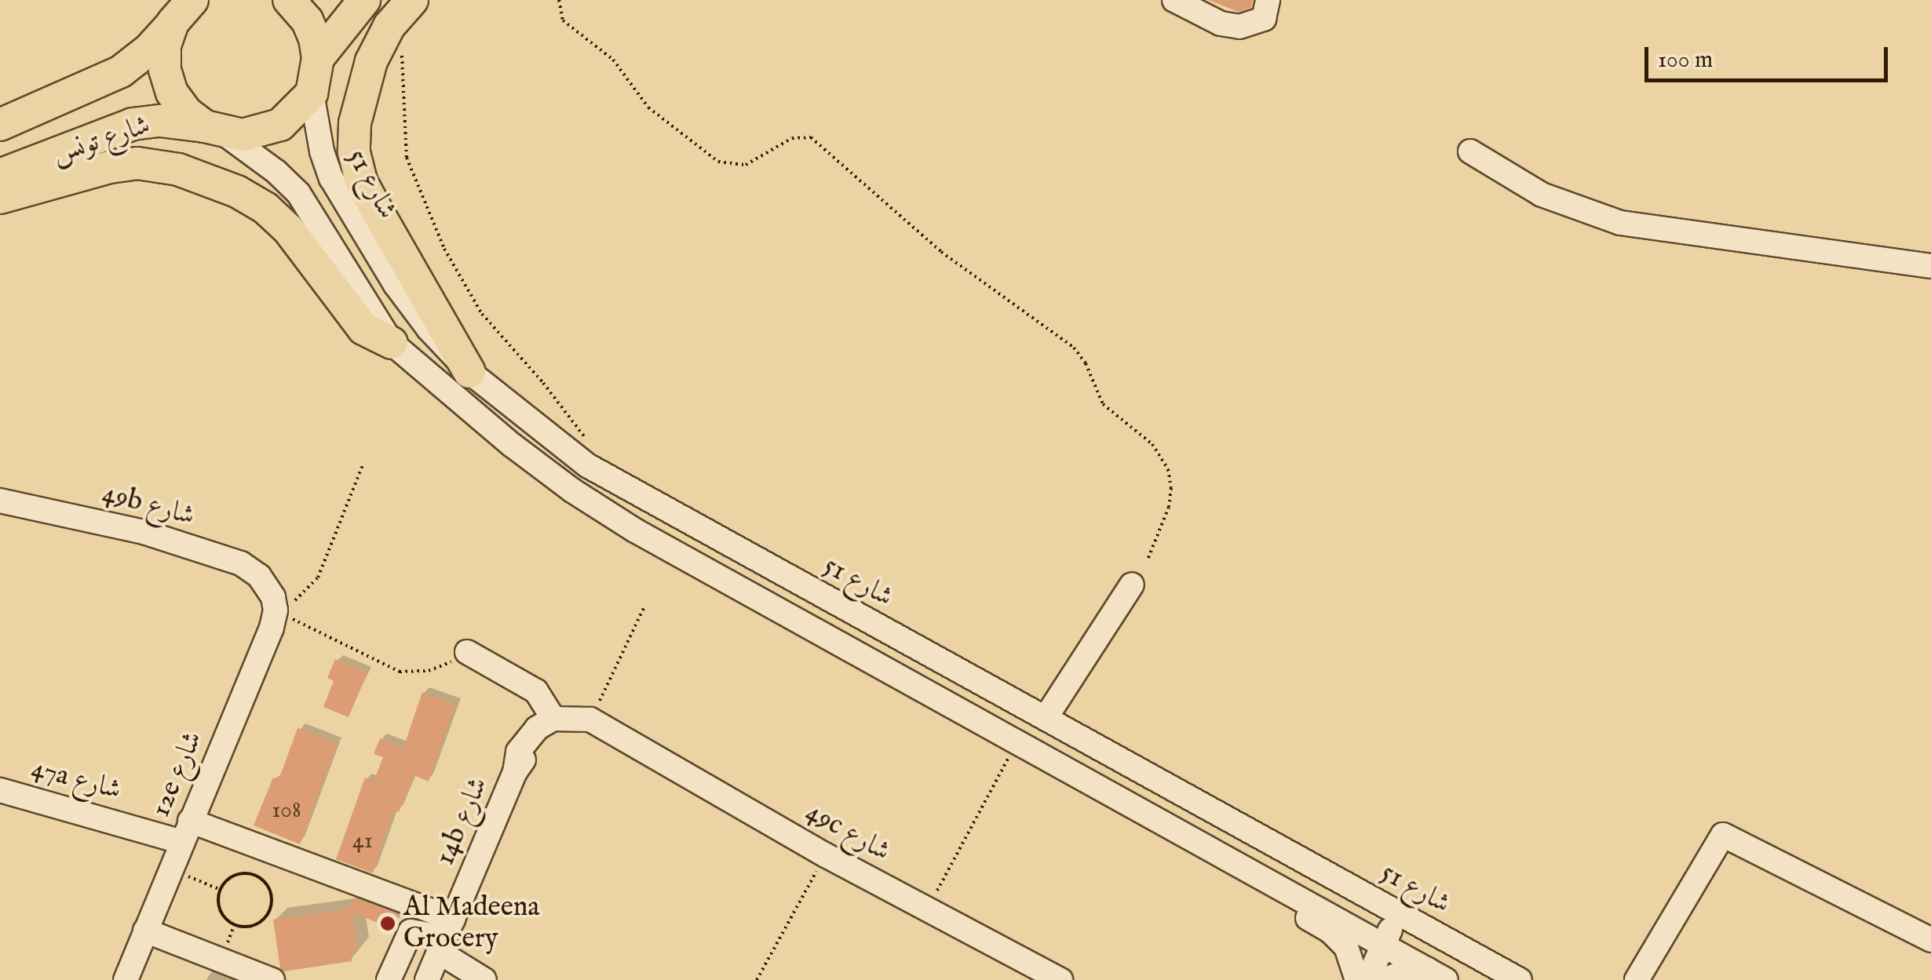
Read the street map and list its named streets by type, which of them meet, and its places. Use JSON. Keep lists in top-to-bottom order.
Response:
{
  "streets": {
    "main road": ["شارع تونس"],
    "street": [
      "شارع 51",
      "49b شارع",
      "12e شارع",
      "47a شارع",
      "14b شارع",
      "49c شارع"
    ]
  },
  "crossings": [
    ["شارع تونس", "شارع 51"],
    ["49b شارع", "12e شارع"],
    ["12e شارع", "47a شارع"],
    ["47a شارع", "14b شارع"],
    ["14b شارع", "49c شارع"]
  ],
  "places": ["Al Madeena Grocery"],
  "house_numbers": ["108", "41"],
  "scale_bar": "100 m"
}
